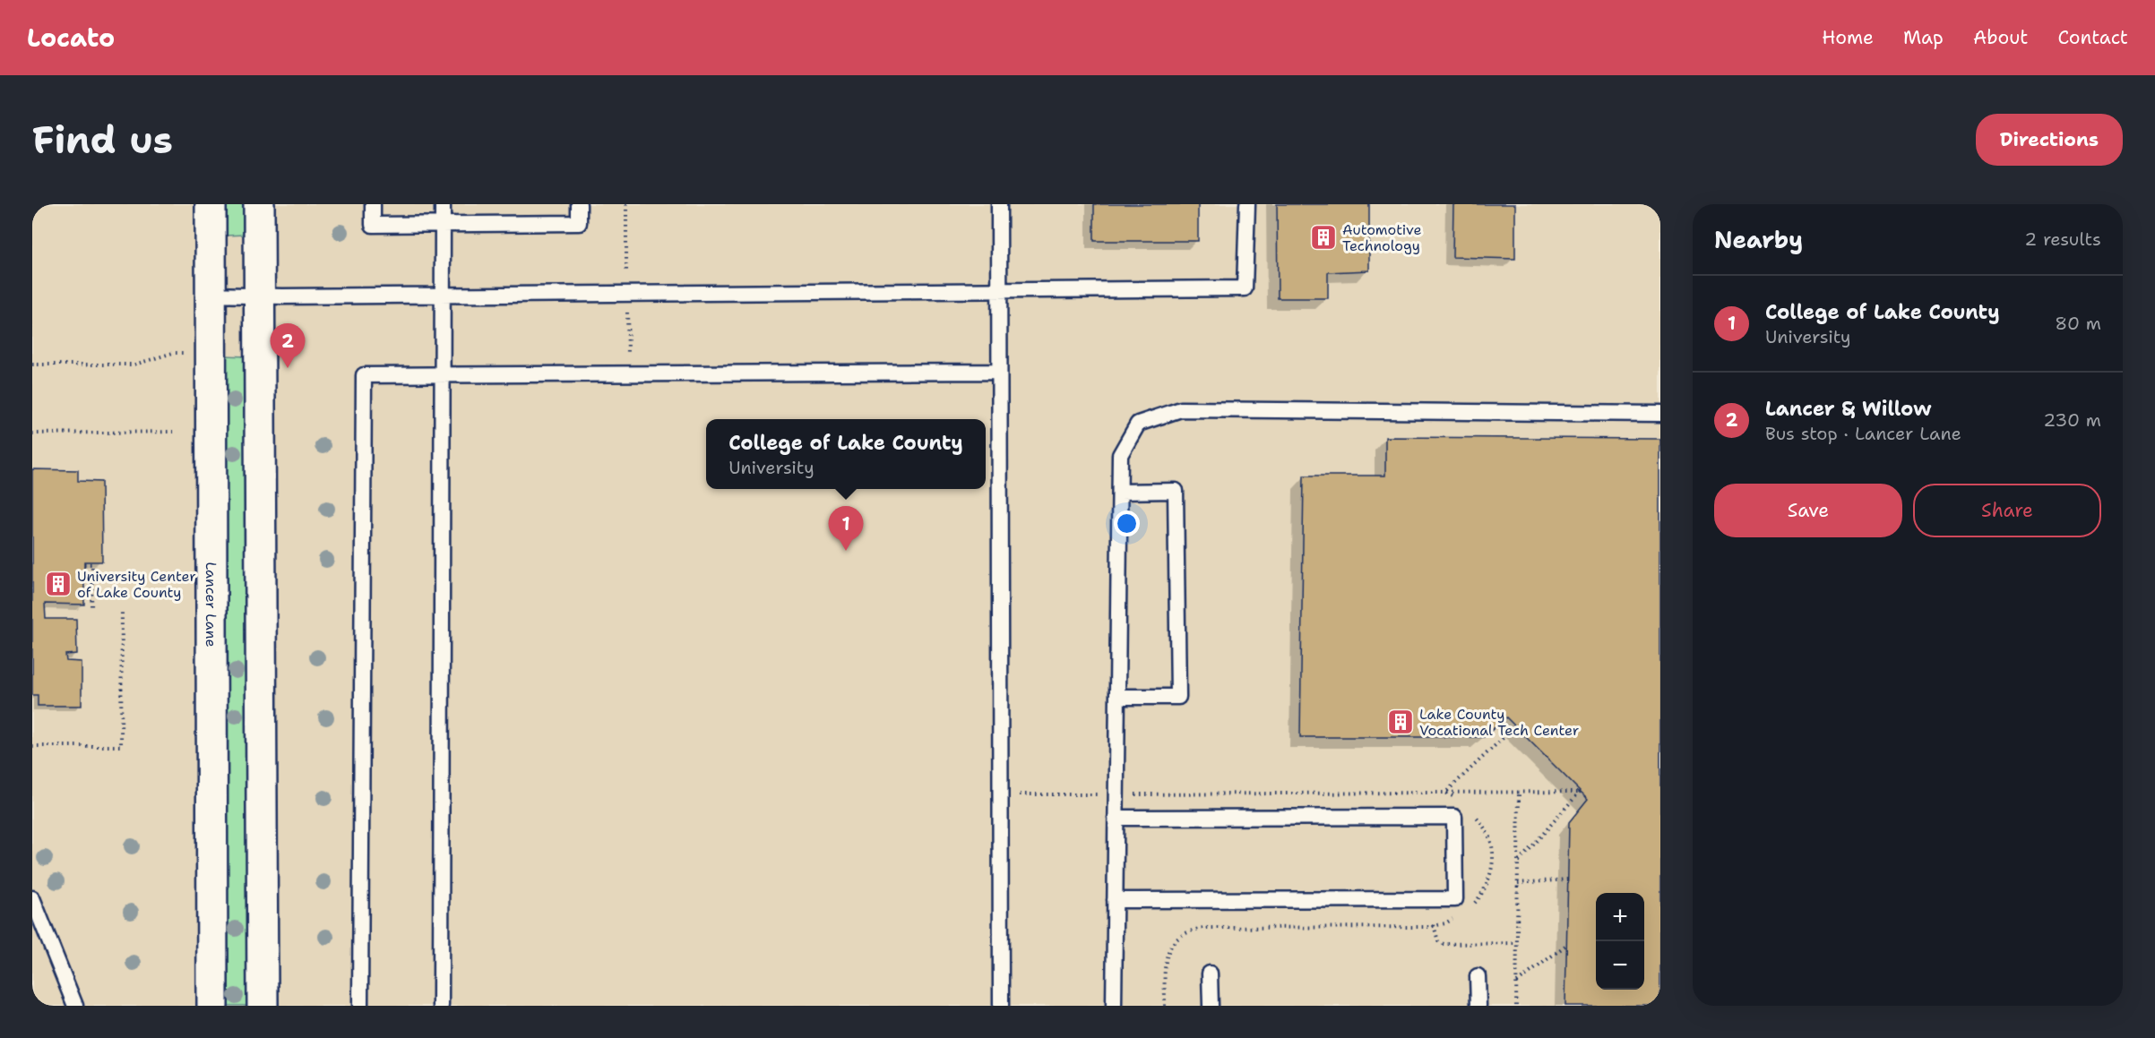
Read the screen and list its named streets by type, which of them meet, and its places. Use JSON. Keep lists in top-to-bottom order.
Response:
{
  "streets": {
    "street": ["Lancer Lane"]
  },
  "places": {
    "building": ["Automotive Technology", "University Center of Lake County", "Lake County Vocational Tech Center"]
  },
  "page": {
    "header": "Locato",
    "nav": [
      "Home",
      "Map",
      "About",
      "Contact"
    ],
    "buttons": [
      "Directions",
      ["Save", "Share"]
    ],
    "title": "Find us",
    "heading": ["Nearby", "2 results"],
    "list": [
      {
        "mark": "1",
        "name": "College of Lake County",
        "note": "University",
        "value": "80 m"
      },
      {
        "mark": "2",
        "name": "Lancer & Willow",
        "note": "Bus stop · Lancer Lane",
        "value": "230 m"
      }
    ],
    "pins": ["2", "1"],
    "popup": ["College of Lake County", "University"],
    "map_buttons": ["+", "−"]
  }
}
